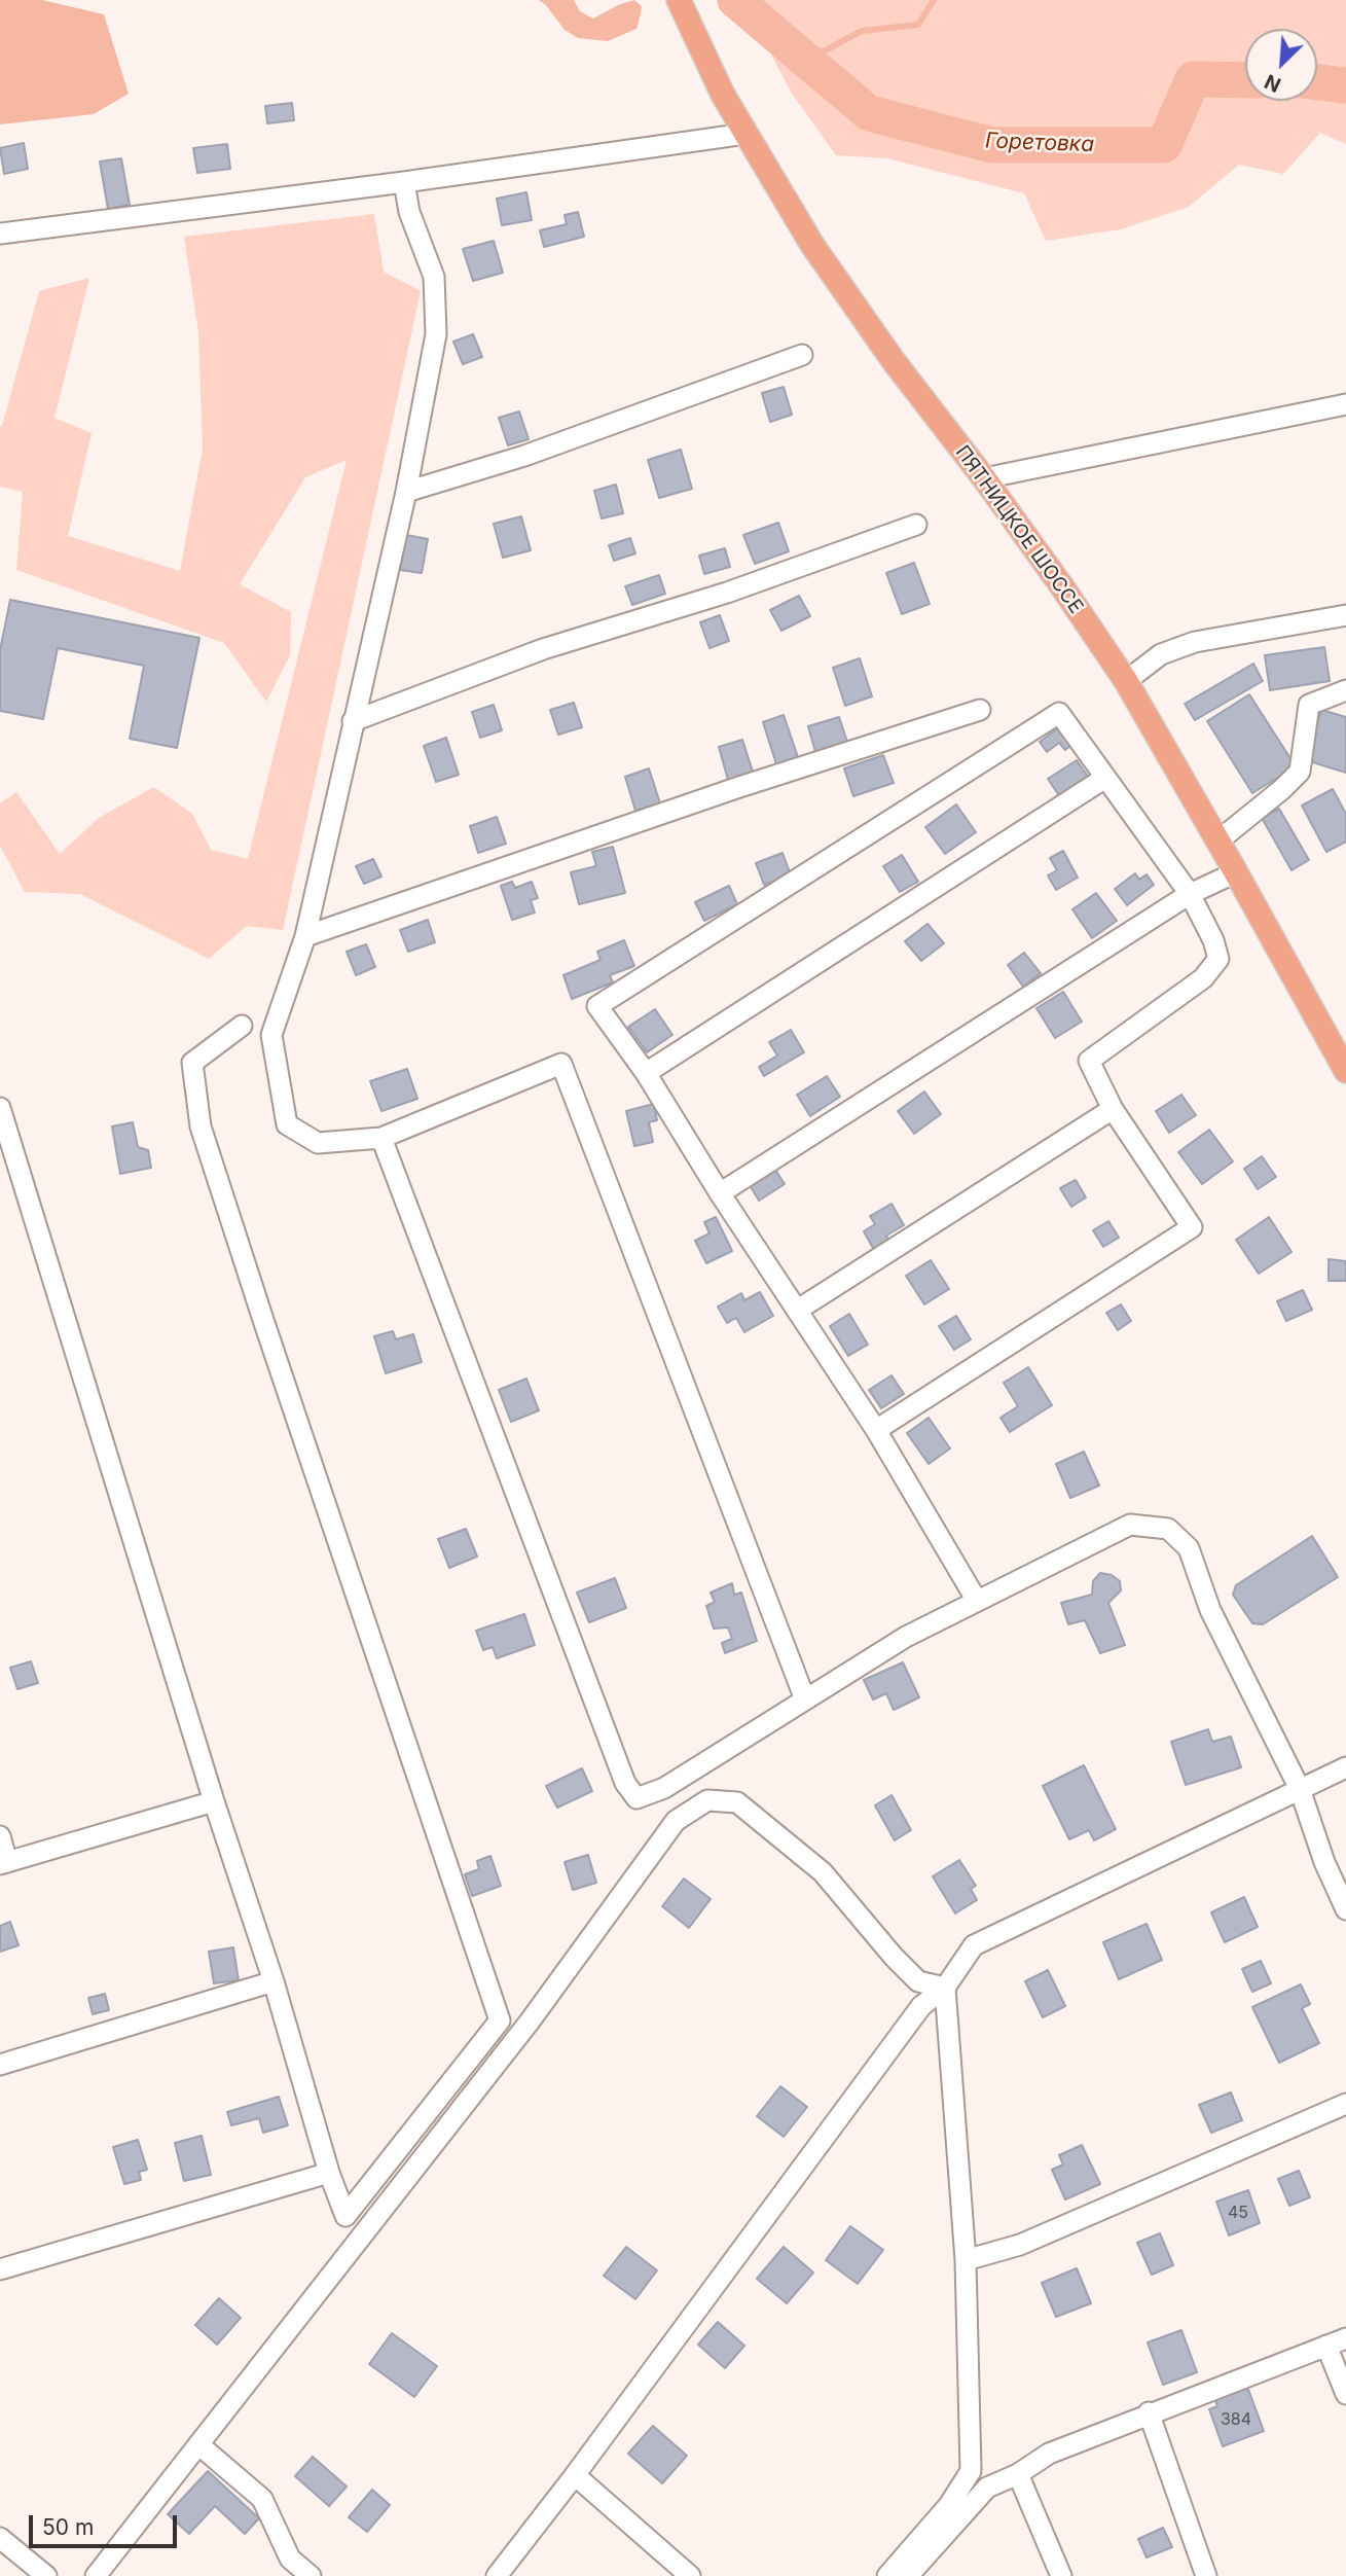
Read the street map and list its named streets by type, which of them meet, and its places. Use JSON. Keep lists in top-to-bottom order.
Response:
{
  "streets": {
    "main road": ["ПЯТНИЦКОЕ ШОССЕ"]
  },
  "water": ["Горетовка"],
  "house_numbers": ["45", "384"],
  "scale_bar": "50 m",
  "north": "bottom left"
}
